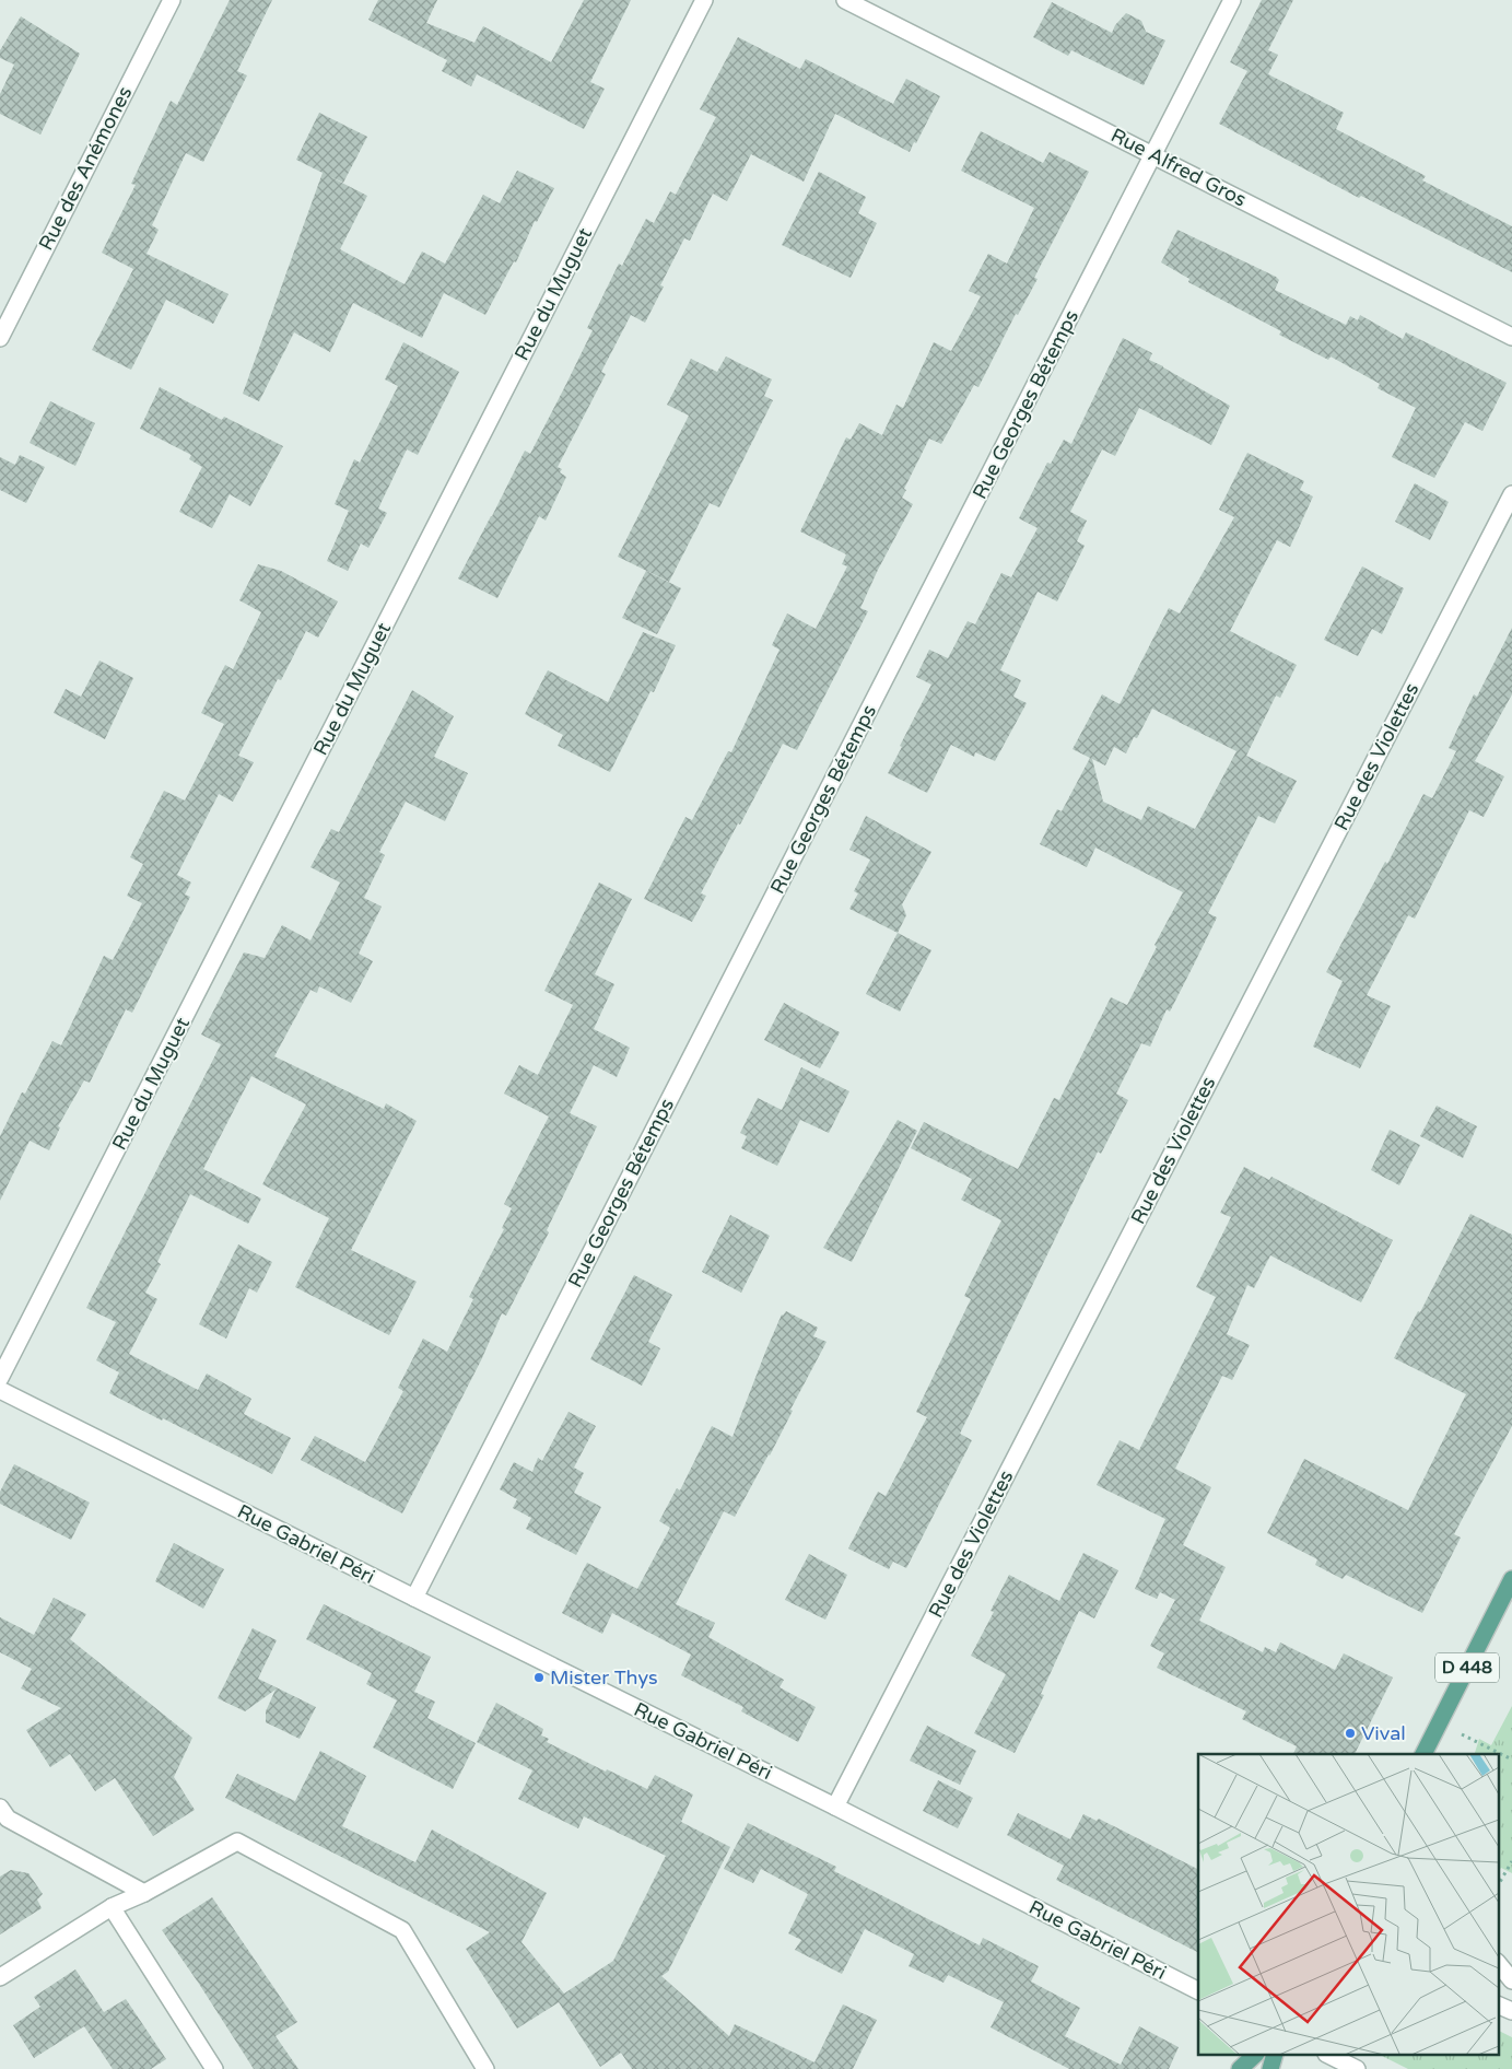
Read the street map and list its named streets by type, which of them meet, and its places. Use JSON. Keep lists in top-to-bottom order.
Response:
{
  "streets": {
    "main road": ["D 448"],
    "street": [
      "Rue Alfred Gros",
      "Rue des Anémones",
      "Rue du Muguet",
      "Rue Georges Bétemps",
      "Rue des Violettes",
      "Rue Gabriel Péri"
    ]
  },
  "crossings": [
    ["Rue Alfred Gros", "Rue Georges Bétemps"],
    ["Rue Georges Bétemps", "Rue Gabriel Péri"],
    ["Rue des Violettes", "Rue Gabriel Péri"]
  ],
  "places": ["Mister Thys", "Vival"]
}
